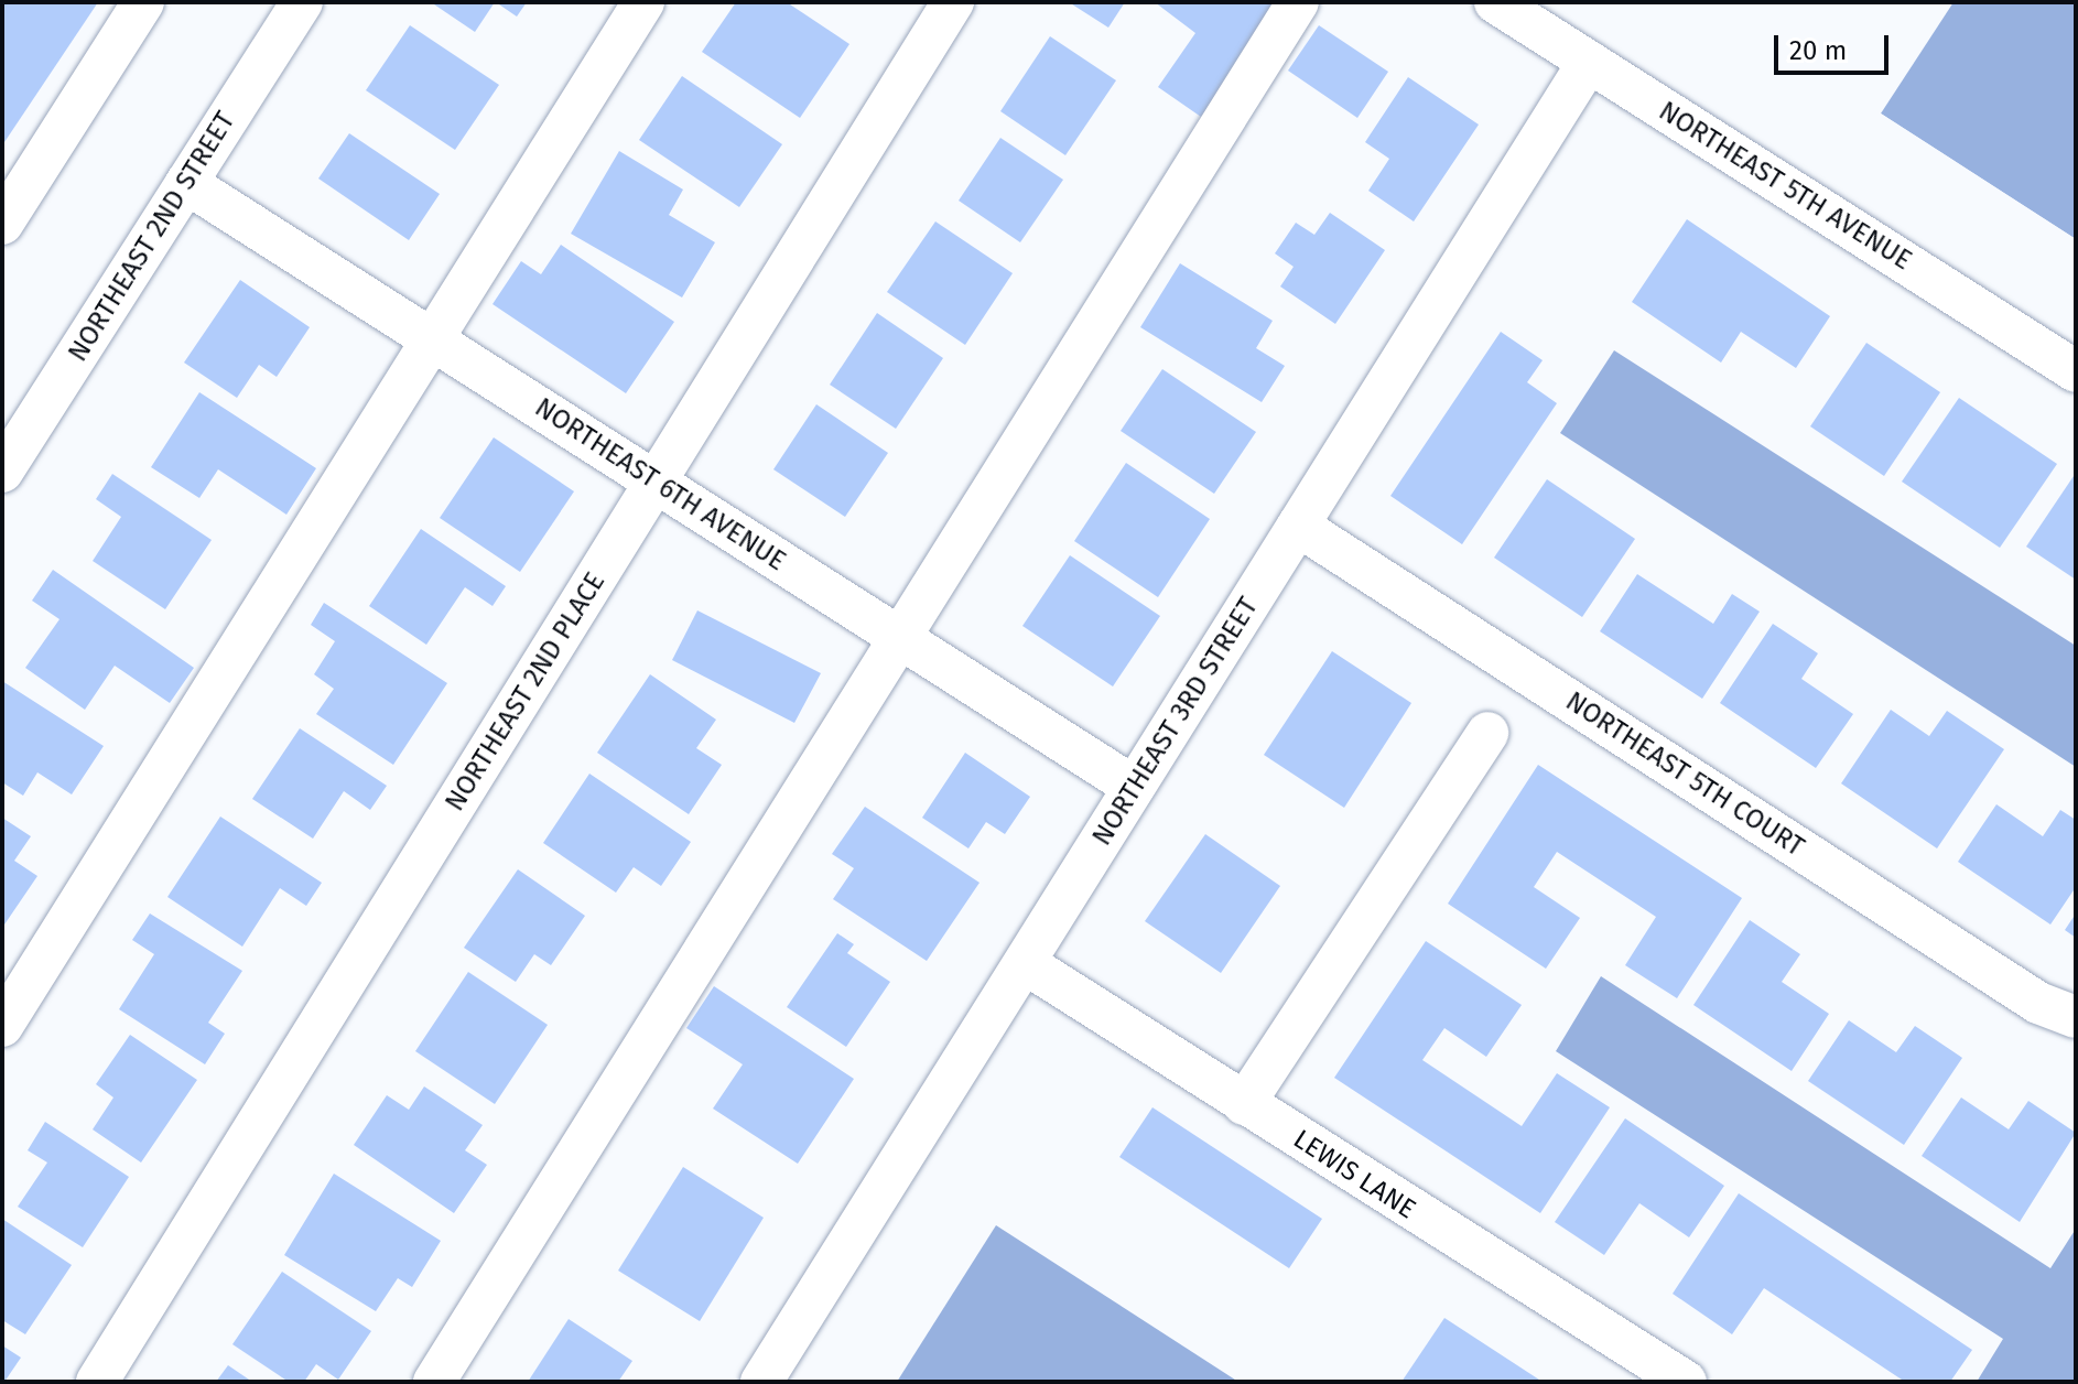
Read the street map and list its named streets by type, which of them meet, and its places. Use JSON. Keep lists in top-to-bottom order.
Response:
{
  "streets": {
    "street": [
      "NORTHEAST 5TH AVENUE",
      "NORTHEAST 2ND STREET",
      "NORTHEAST 6TH AVENUE",
      "NORTHEAST 2ND PLACE",
      "NORTHEAST 3RD STREET",
      "NORTHEAST 5TH COURT",
      "LEWIS LANE"
    ]
  },
  "crossings": [
    ["NORTHEAST 5TH AVENUE", "NORTHEAST 3RD STREET"],
    ["NORTHEAST 2ND STREET", "NORTHEAST 6TH AVENUE"],
    ["NORTHEAST 6TH AVENUE", "NORTHEAST 2ND PLACE"],
    ["NORTHEAST 6TH AVENUE", "NORTHEAST 3RD STREET"],
    ["NORTHEAST 3RD STREET", "NORTHEAST 5TH COURT"],
    ["NORTHEAST 3RD STREET", "LEWIS LANE"]
  ],
  "scale_bar": "20 m"
}
